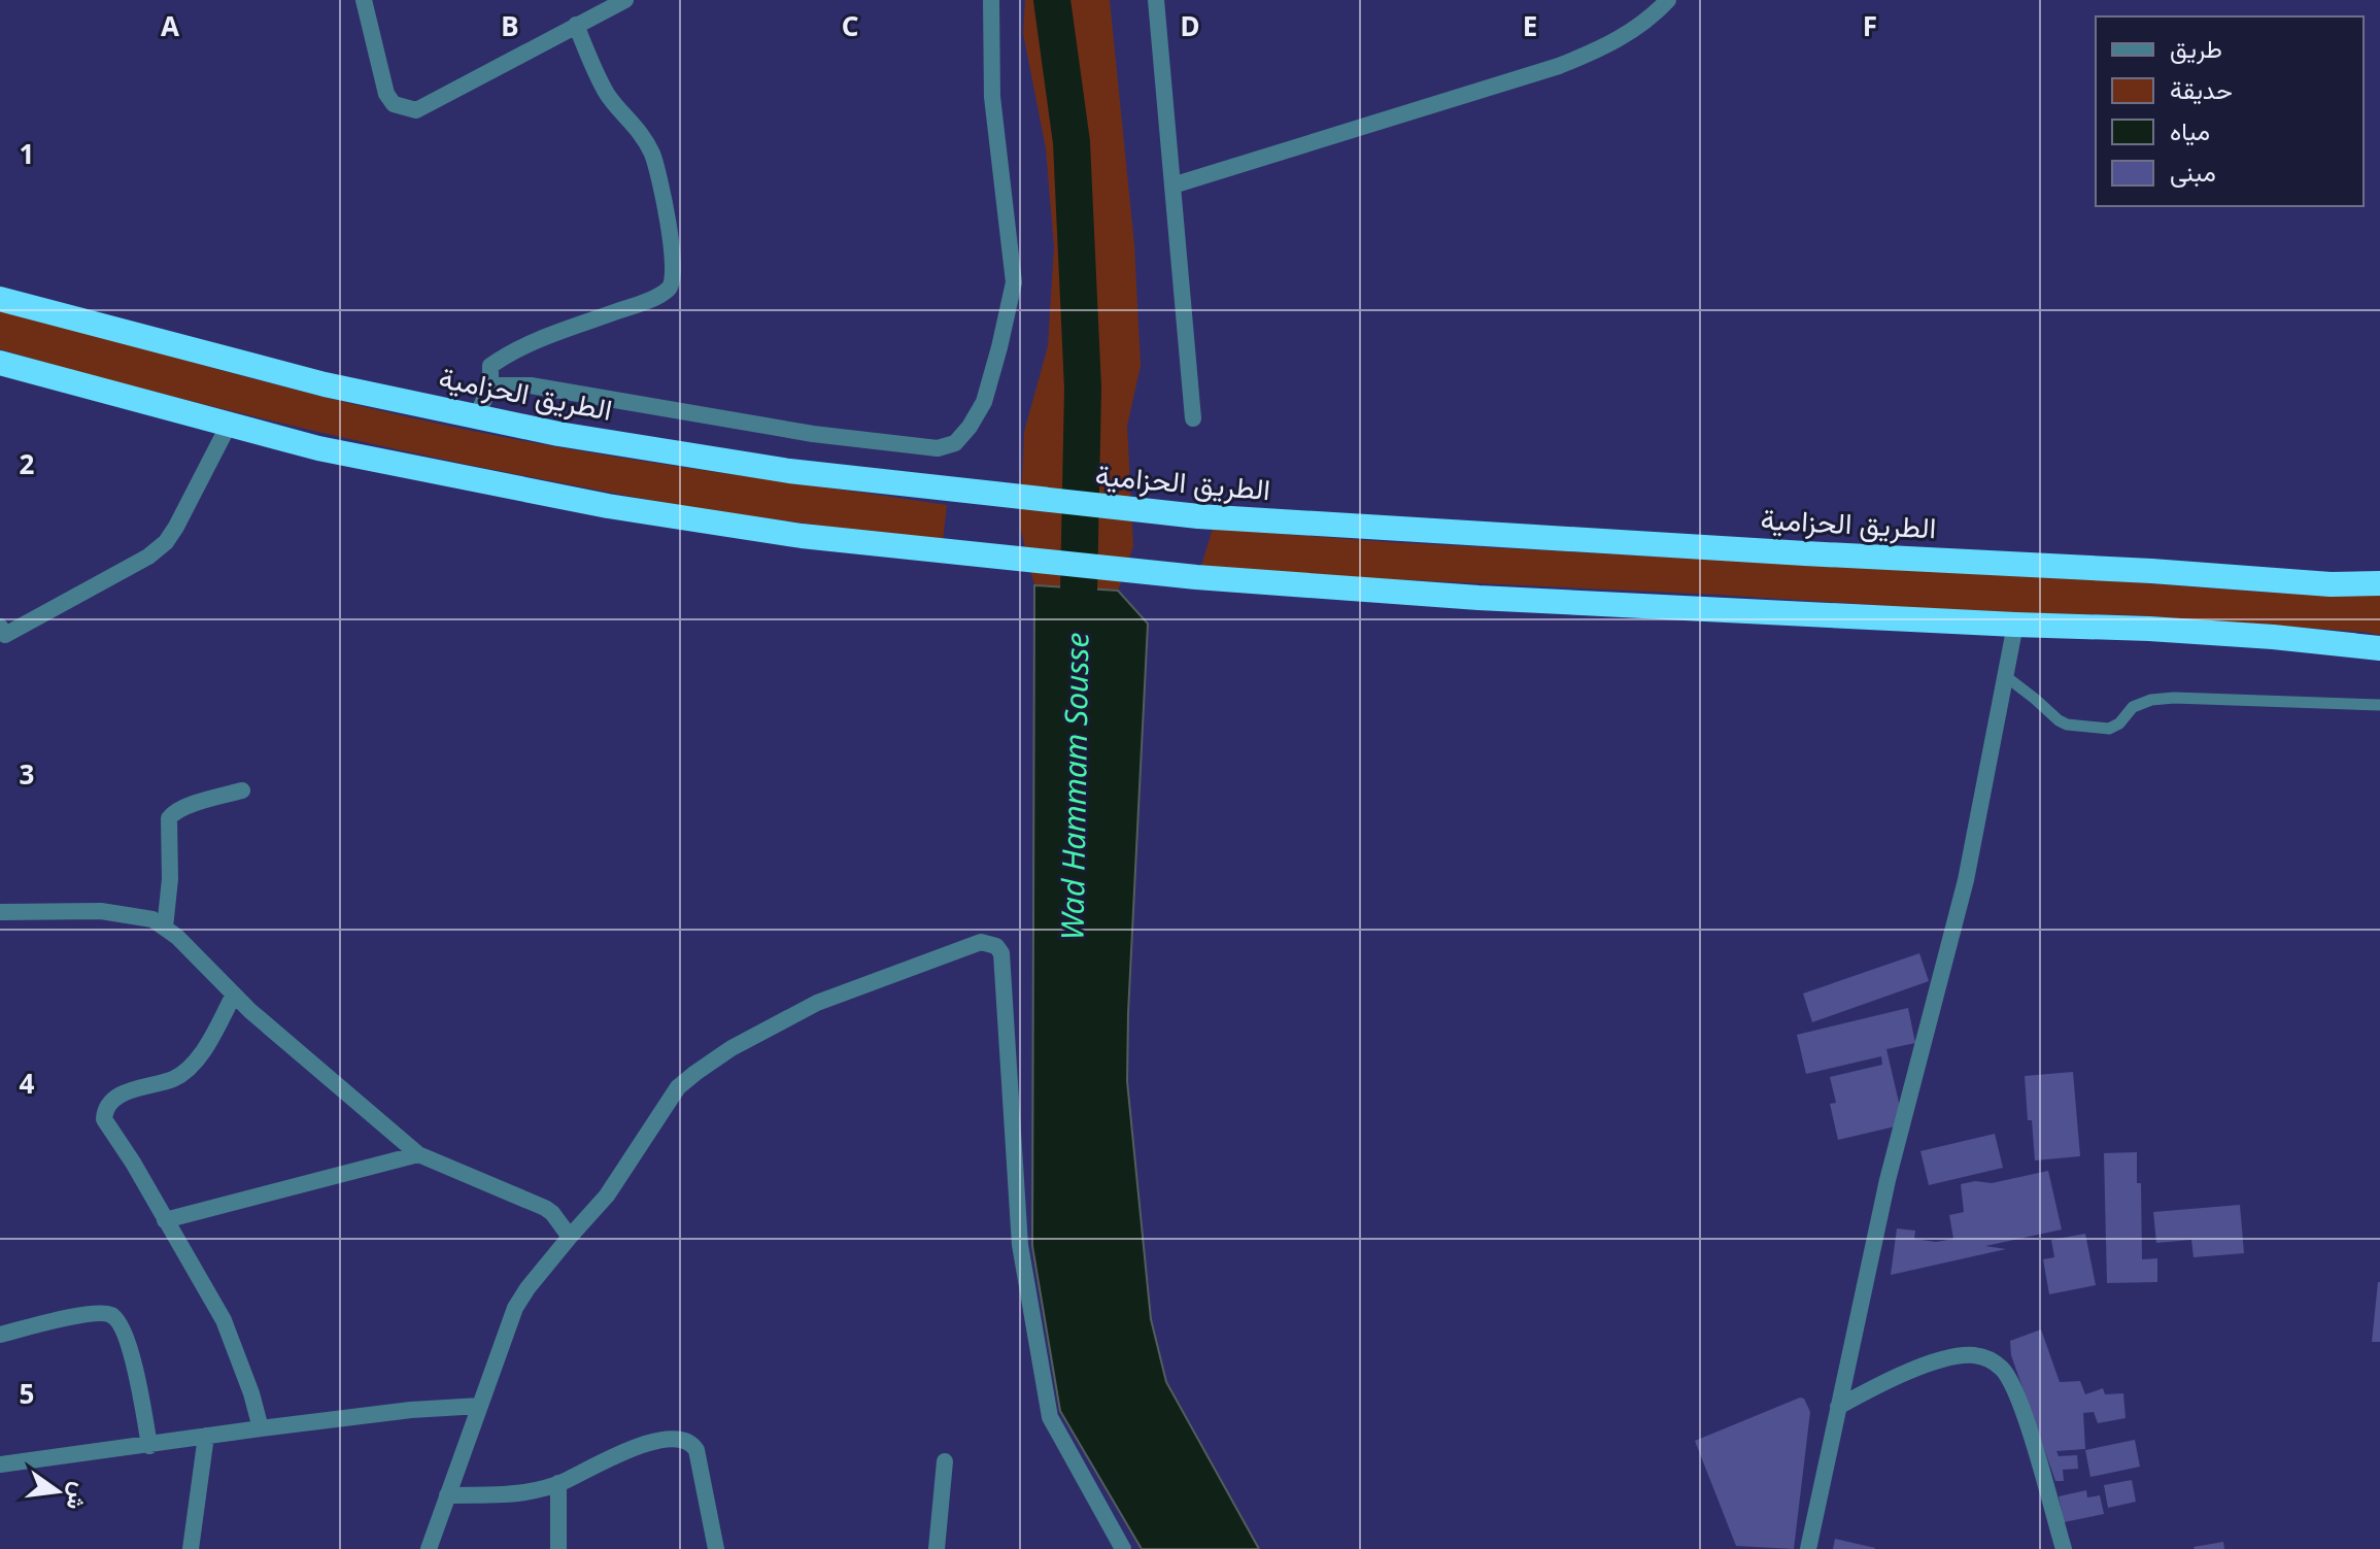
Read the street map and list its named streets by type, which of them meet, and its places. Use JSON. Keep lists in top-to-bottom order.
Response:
{
  "streets": {
    "highway": ["الطريق الحزامية"]
  },
  "water": ["Wad Hammam Sousse"],
  "legend": [
    "طريق",
    "حديقة",
    "مياه",
    "مبنى"
  ],
  "north": "right",
  "grid": {
    "columns": [
      "A",
      "B",
      "C",
      "D",
      "E",
      "F"
    ],
    "rows": [
      "1",
      "2",
      "3",
      "4",
      "5"
    ]
  }
}
